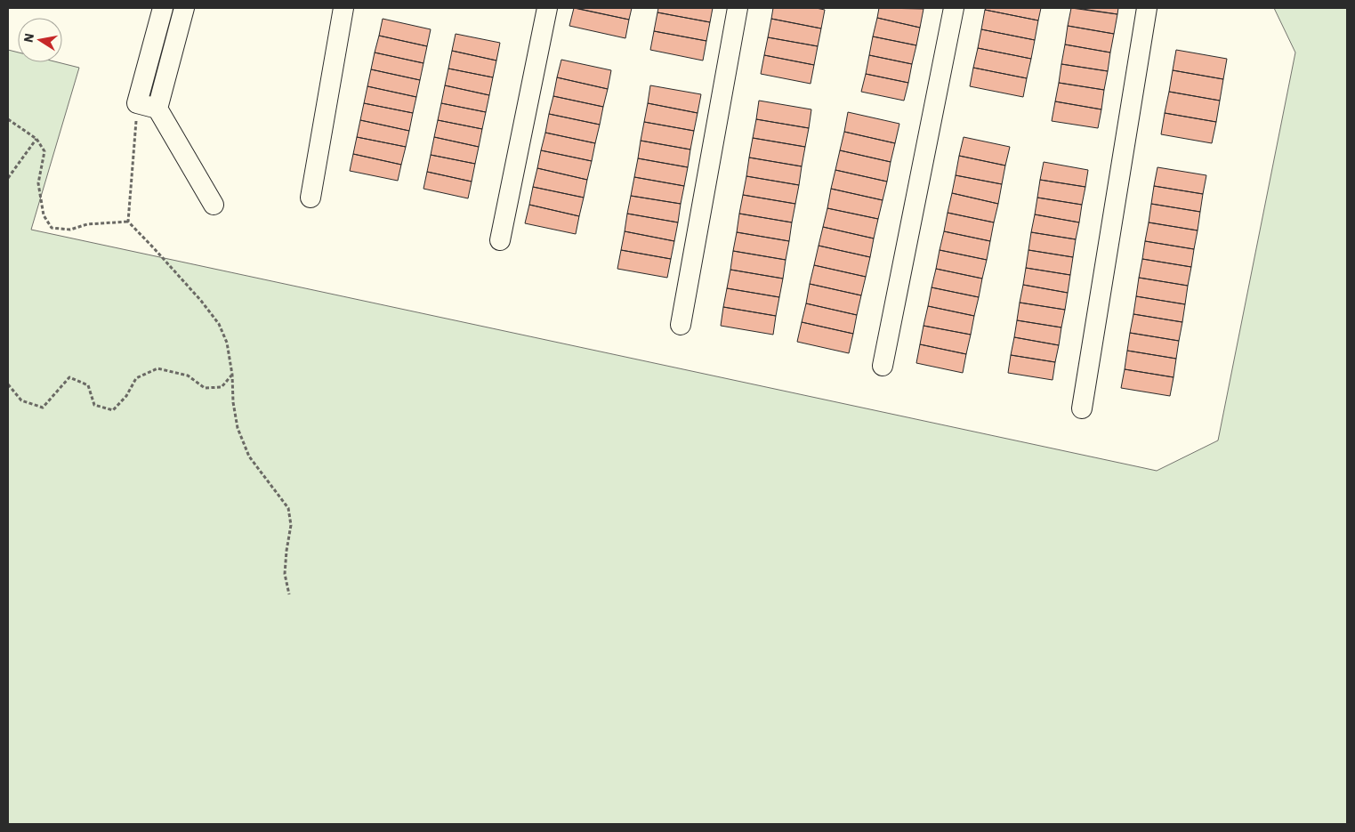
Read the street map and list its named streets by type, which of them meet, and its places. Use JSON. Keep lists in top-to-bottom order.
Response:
{
  "north": "left"
}
